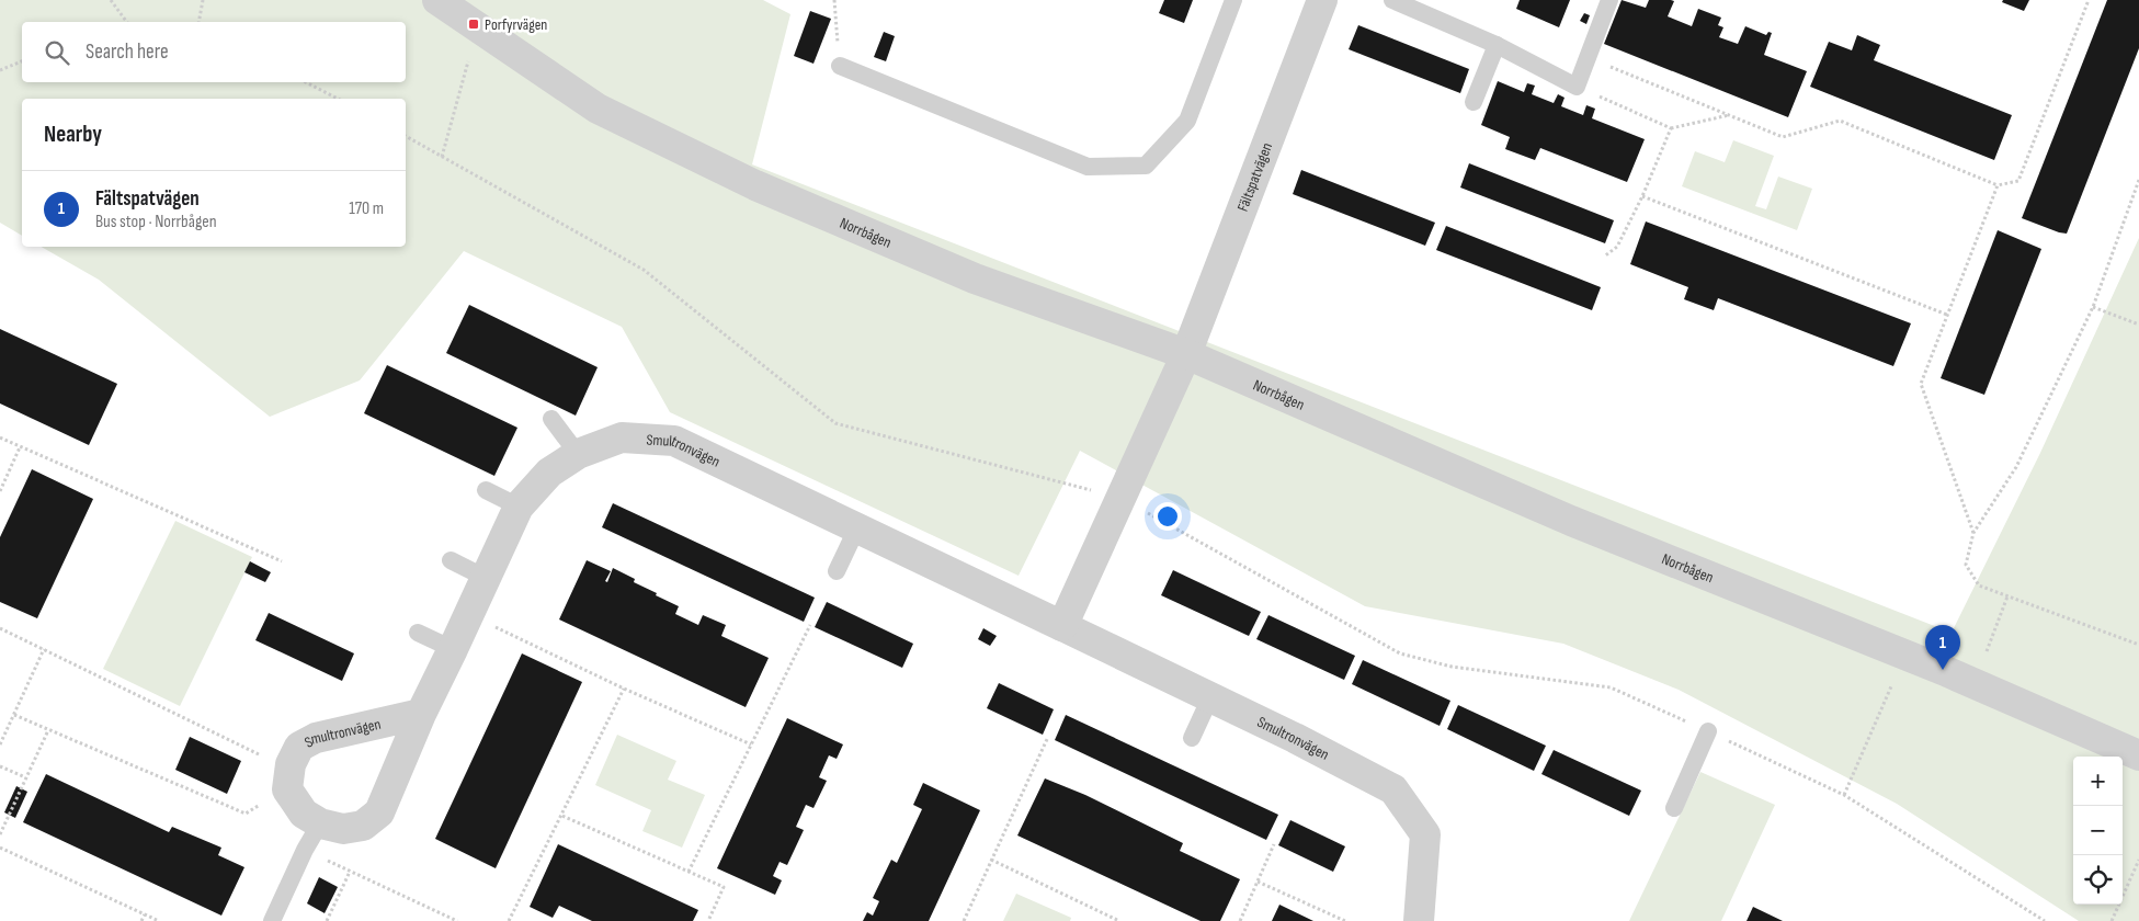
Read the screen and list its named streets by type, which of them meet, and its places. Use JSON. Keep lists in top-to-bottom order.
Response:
{
  "streets": {
    "street": ["Fältspatvägen", "Norrbågen", "Smultronvägen"]
  },
  "crossings": [
    ["Fältspatvägen", "Norrbågen"]
  ],
  "places": {
    "transit": ["Porfyrvägen"]
  },
  "page": {
    "search": "Search here",
    "heading": "Nearby",
    "list": [
      {
        "mark": "1",
        "name": "Fältspatvägen",
        "note": "Bus stop · Norrbågen",
        "value": "170 m"
      }
    ],
    "pins": "1",
    "map_buttons": ["+", "−"]
  }
}
